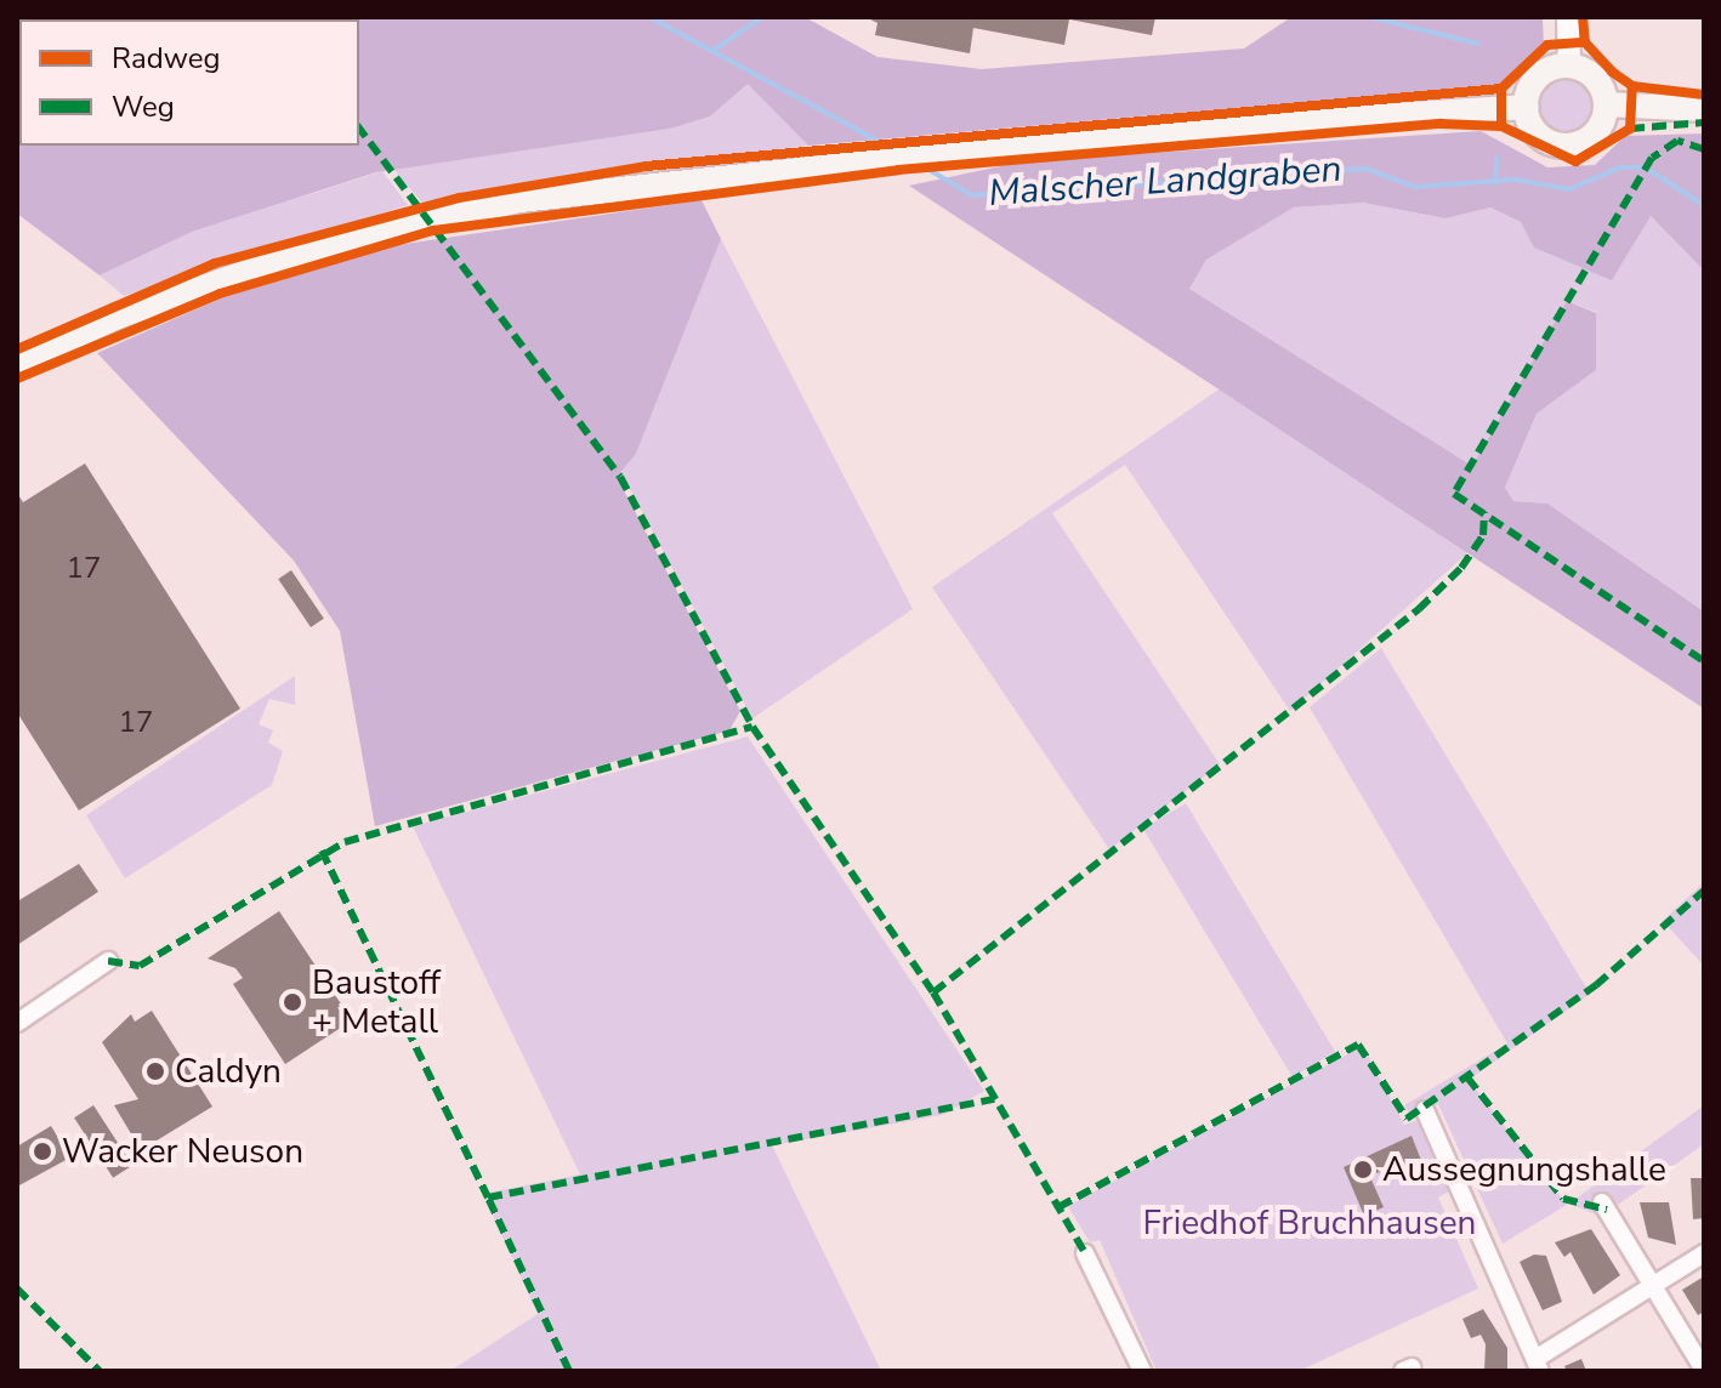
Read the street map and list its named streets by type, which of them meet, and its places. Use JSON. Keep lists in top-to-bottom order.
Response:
{
  "water": ["Malscher Landgraben"],
  "parks": ["Friedhof Bruchhausen"],
  "places": [
    "Baustoff + Metall",
    "Caldyn",
    "Wacker Neuson",
    "Aussegnungshalle"
  ],
  "house_numbers": ["17", "17"],
  "legend": ["Radweg", "Weg"]
}
